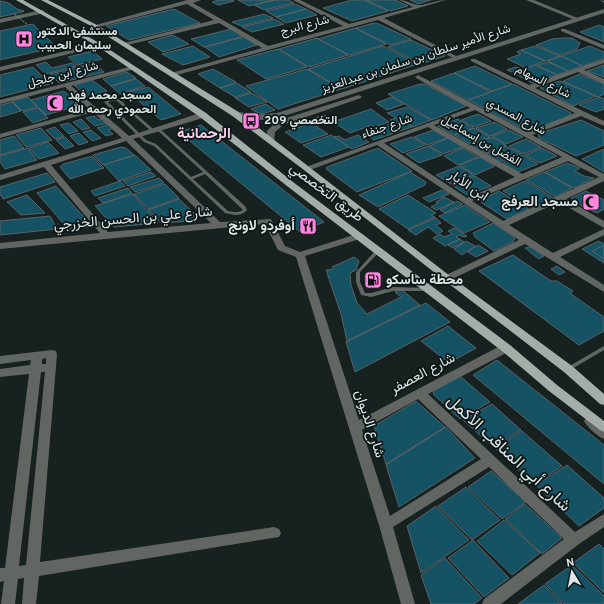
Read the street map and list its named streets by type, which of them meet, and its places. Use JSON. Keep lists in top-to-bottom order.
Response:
{
  "streets": {
    "main road": ["طريق التخصصي"],
    "street": [
      "شارع البرج",
      "شارع الأمير سلطان بن سلمان بن عبدالعزيز",
      "شارع ابن جلجل",
      "شارع السهام",
      "شارع المسدي",
      "شارع جنفاء",
      "الفضل بن إسماعيل",
      "ابن الأبار",
      "شارع علي بن الحسن الخزرجي",
      "شارع العصفر",
      "شارع الديوان",
      "شارع أبي المناقب الأكمل"
    ]
  },
  "crossings": [
    ["شارع البرج", "طريق التخصصي"],
    ["شارع الأمير سلطان بن سلمان بن عبدالعزيز", "شارع السهام"],
    ["شارع الأمير سلطان بن سلمان بن عبدالعزيز", "شارع المسدي"],
    ["شارع الأمير سلطان بن سلمان بن عبدالعزيز", "طريق التخصصي"],
    ["شارع ابن جلجل", "طريق التخصصي"],
    ["شارع المسدي", "شارع جنفاء"],
    ["شارع جنفاء", "الفضل بن إسماعيل"],
    ["شارع جنفاء", "ابن الأبار"],
    ["شارع جنفاء", "طريق التخصصي"],
    ["طريق التخصصي", "شارع العصفر"],
    ["شارع علي بن الحسن الخزرجي", "شارع الديوان"],
    ["شارع العصفر", "شارع الديوان"],
    ["شارع العصفر", "شارع أبي المناقب الأكمل"]
  ],
  "districts": ["الرحمانية"],
  "places": {
    "hospital": ["مستشفى الدكتور سليمان الحبيب"],
    "mosque": ["مسجد محمد فهد الحمودي رحمه الله", "مسجد العرفج"],
    "bus stop": ["التخصصي 209"],
    "restaurant": ["أوفردو لاونج"],
    "fuel station": ["محطة ساسكو"]
  },
  "north": "top"
}
